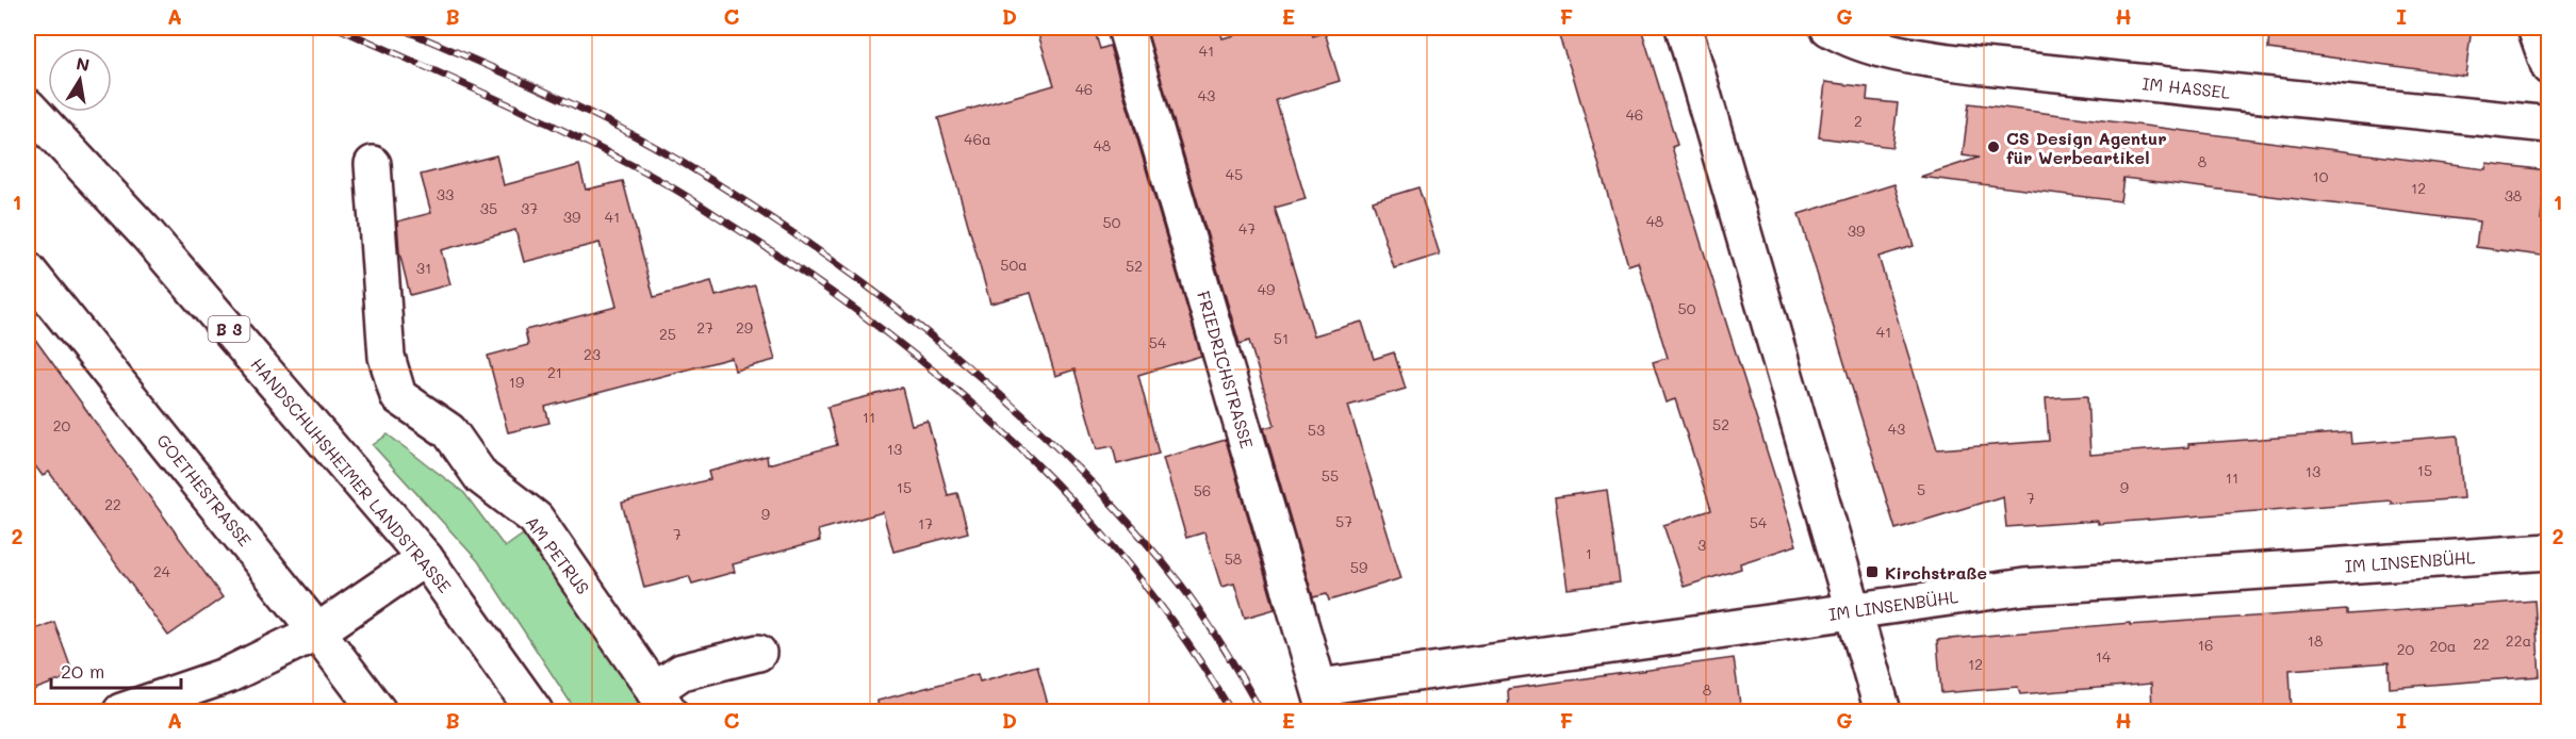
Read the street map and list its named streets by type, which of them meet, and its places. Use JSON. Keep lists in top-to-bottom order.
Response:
{
  "streets": {
    "street": [
      "IM HASSEL",
      "B 3",
      "FRIEDRICHSTRASSE",
      "HANDSCHUHSHEIMER LANDSTRASSE",
      "GOETHESTRASSE",
      "AM PETRUS",
      "IM LINSENBÜHL"
    ]
  },
  "crossings": [
    ["FRIEDRICHSTRASSE", "IM LINSENBÜHL"]
  ],
  "places": {
    "other": ["CS Design Agentur für Werbeartikel"],
    "transit": ["Kirchstraße"]
  },
  "house_numbers": [
    "41",
    "46",
    "43",
    "46",
    "2",
    "46a",
    "48",
    "8",
    "45",
    "10",
    "12",
    "33",
    "38",
    "35",
    "37",
    "39",
    "41",
    "48",
    "50",
    "47",
    "39",
    "50a",
    "52",
    "31",
    "49",
    "50",
    "27",
    "29",
    "41",
    "25",
    "51",
    "54",
    "23",
    "21",
    "19",
    "11",
    "52",
    "20",
    "43",
    "53",
    "13",
    "15",
    "13",
    "55",
    "11",
    "15",
    "9",
    "5",
    "56",
    "7",
    "22",
    "9",
    "57",
    "54",
    "17",
    "7",
    "3",
    "1",
    "58",
    "59",
    "24",
    "18",
    "22a",
    "22",
    "16",
    "20a",
    "20",
    "14",
    "12",
    "8"
  ],
  "scale_bar": "20 m",
  "north": "top",
  "grid": {
    "columns": [
      "A",
      "B",
      "C",
      "D",
      "E",
      "F",
      "G",
      "H",
      "I"
    ],
    "rows": ["1", "2"]
  }
}
